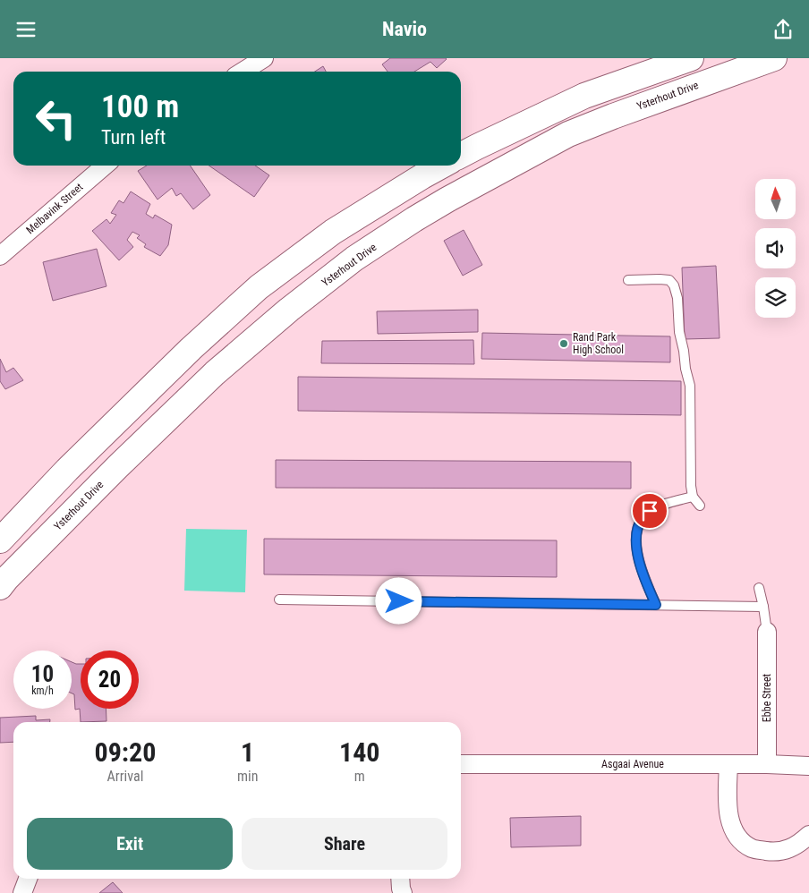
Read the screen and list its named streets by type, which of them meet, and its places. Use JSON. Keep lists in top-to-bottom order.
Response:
{
  "streets": {
    "main road": ["Ysterhout Drive"],
    "street": ["Melbavink Street", "Ebbe Street", "Asgaai Avenue"]
  },
  "crossings": [
    ["Ebbe Street", "Asgaai Avenue"]
  ],
  "places": ["Rand Park High School"],
  "north": "top",
  "page": {
    "header": "Navio",
    "turn": ["100 m", "Turn left"],
    "speed": "10 km/h",
    "limit": "20",
    "eta": [
      "09:20",
      "Arrival",
      "1",
      "min",
      "140",
      "m"
    ],
    "buttons": ["Exit", "Share"]
  }
}
